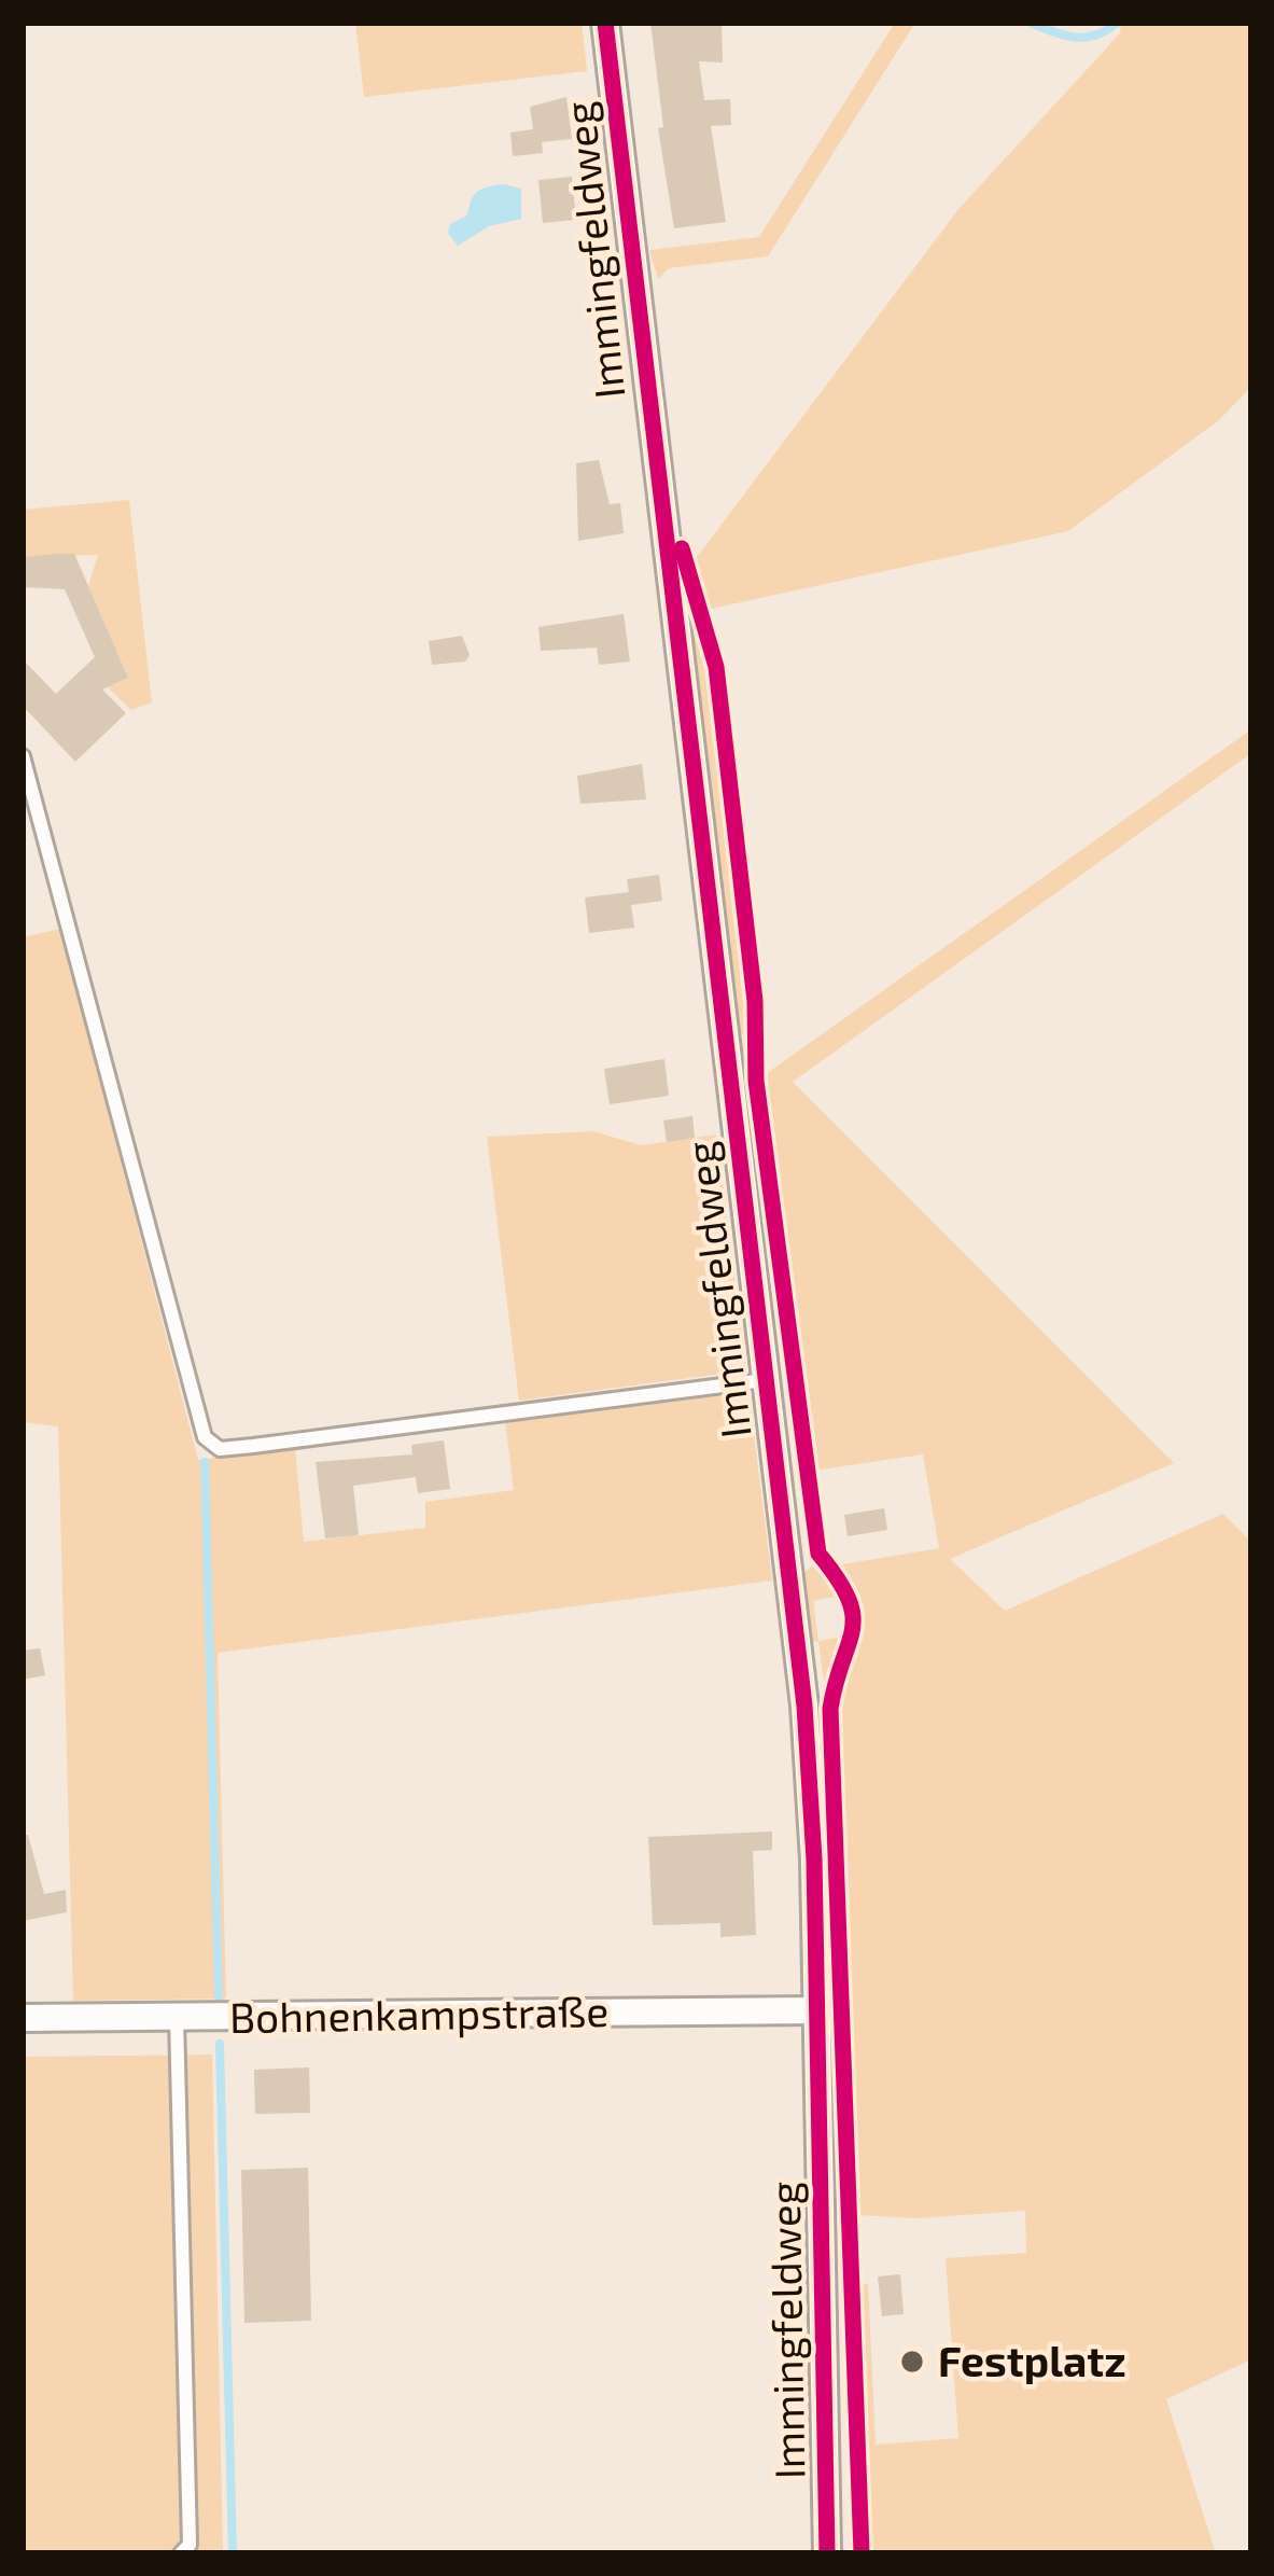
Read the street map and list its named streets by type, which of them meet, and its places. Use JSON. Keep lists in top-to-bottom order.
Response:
{
  "streets": {
    "street": ["Immingfeldweg", "Bohnenkampstraße"]
  },
  "crossings": [
    ["Immingfeldweg", "Bohnenkampstraße"]
  ],
  "places": ["Festplatz"]
}
